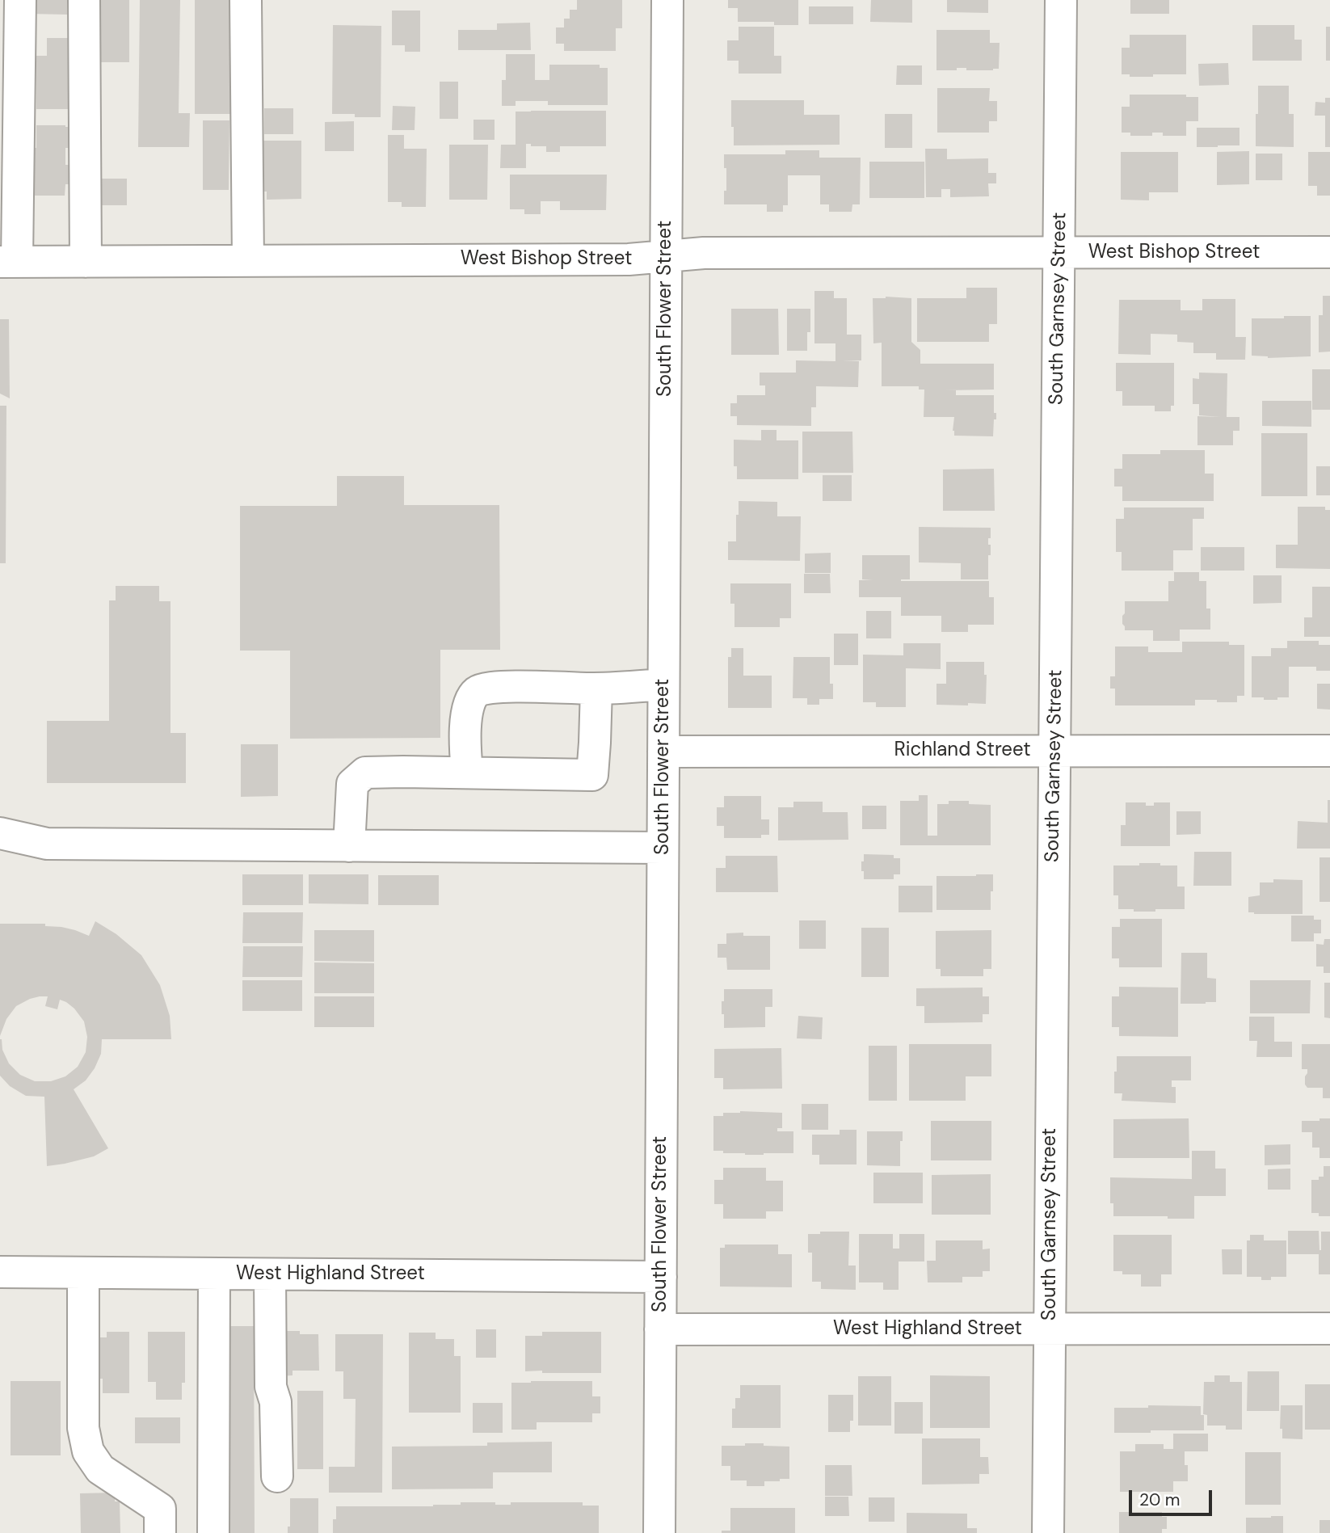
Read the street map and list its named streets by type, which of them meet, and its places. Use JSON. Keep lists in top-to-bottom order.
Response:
{
  "streets": {
    "street": [
      "West Bishop Street",
      "South Flower Street",
      "South Garnsey Street",
      "Richland Street",
      "West Highland Street"
    ]
  },
  "crossings": [
    ["West Bishop Street", "South Flower Street"],
    ["West Bishop Street", "South Garnsey Street"],
    ["South Flower Street", "Richland Street"],
    ["South Flower Street", "West Highland Street"],
    ["South Garnsey Street", "Richland Street"],
    ["South Garnsey Street", "West Highland Street"]
  ],
  "scale_bar": "20 m"
}
